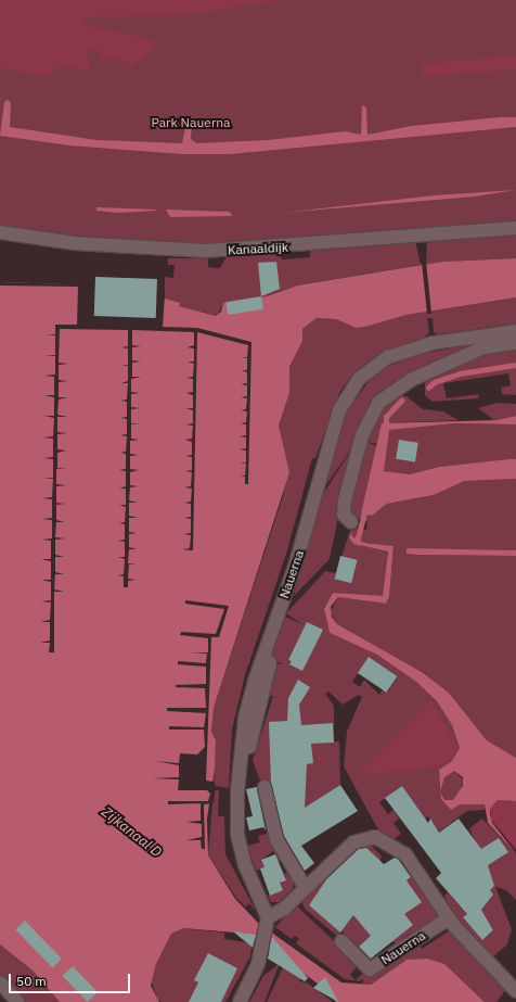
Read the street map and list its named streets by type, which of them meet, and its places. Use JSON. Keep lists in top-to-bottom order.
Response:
{
  "streets": {
    "street": ["Kanaaldijk", "Nauerna"]
  },
  "water": ["Zijkanaal D"],
  "parks": ["Park Nauerna"],
  "scale_bar": "50 m"
}
